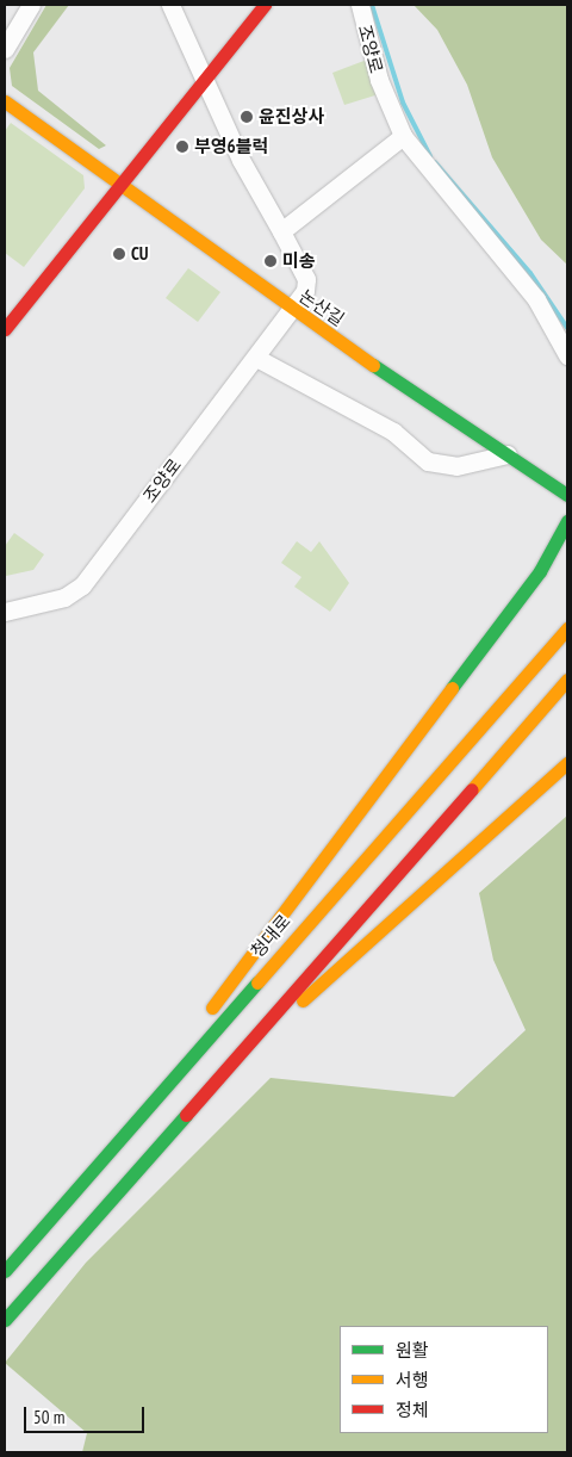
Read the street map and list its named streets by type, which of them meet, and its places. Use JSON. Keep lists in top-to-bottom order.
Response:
{
  "streets": {
    "street": ["조양로", "논산길", "청대로"]
  },
  "crossings": [
    ["조양로", "논산길"]
  ],
  "places": [
    "윤진상사",
    "부영6블럭",
    "CU",
    "미송"
  ],
  "legend": ["원활", "서행", "정체"],
  "scale_bar": "50 m"
}
